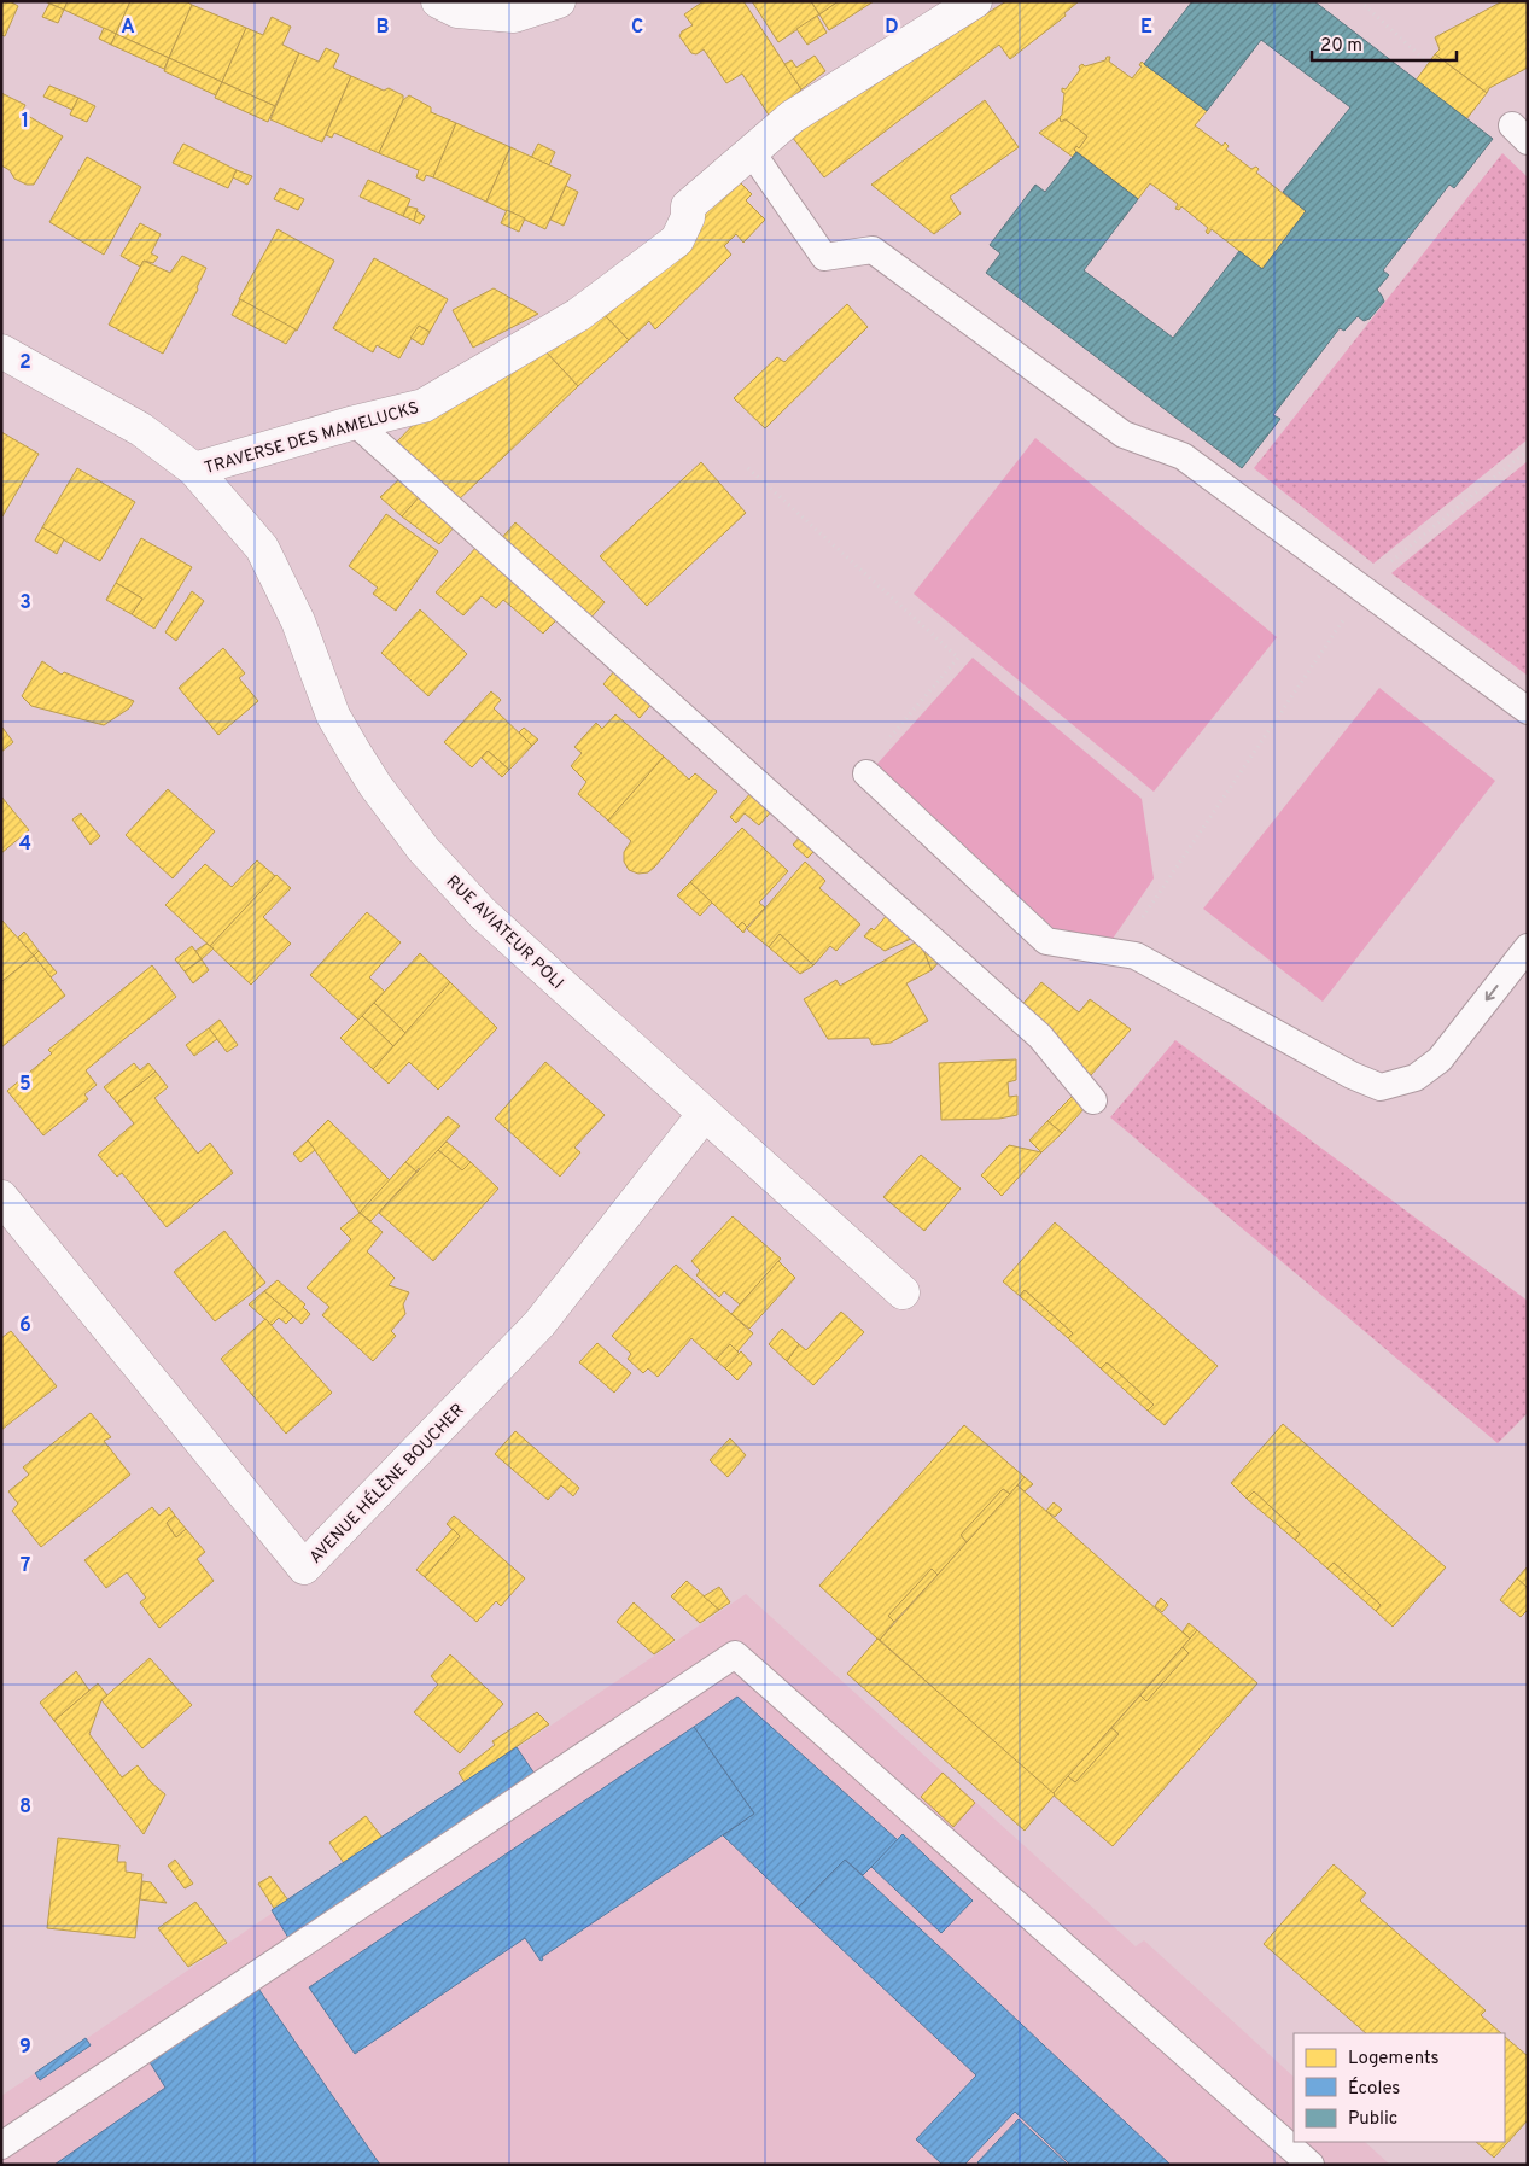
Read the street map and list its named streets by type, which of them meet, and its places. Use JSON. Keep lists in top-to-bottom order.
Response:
{
  "streets": {
    "street": ["TRAVERSE DES MAMELUCKS", "RUE AVIATEUR POLI", "AVENUE HÉLÈNE BOUCHER"]
  },
  "crossings": [
    ["TRAVERSE DES MAMELUCKS", "RUE AVIATEUR POLI"],
    ["RUE AVIATEUR POLI", "AVENUE HÉLÈNE BOUCHER"]
  ],
  "legend": ["Logements", "Écoles", "Public"],
  "scale_bar": "20 m",
  "grid": {
    "columns": [
      "A",
      "B",
      "C",
      "D",
      "E"
    ],
    "rows": [
      "1",
      "2",
      "3",
      "4",
      "5",
      "6",
      "7",
      "8",
      "9"
    ]
  }
}
